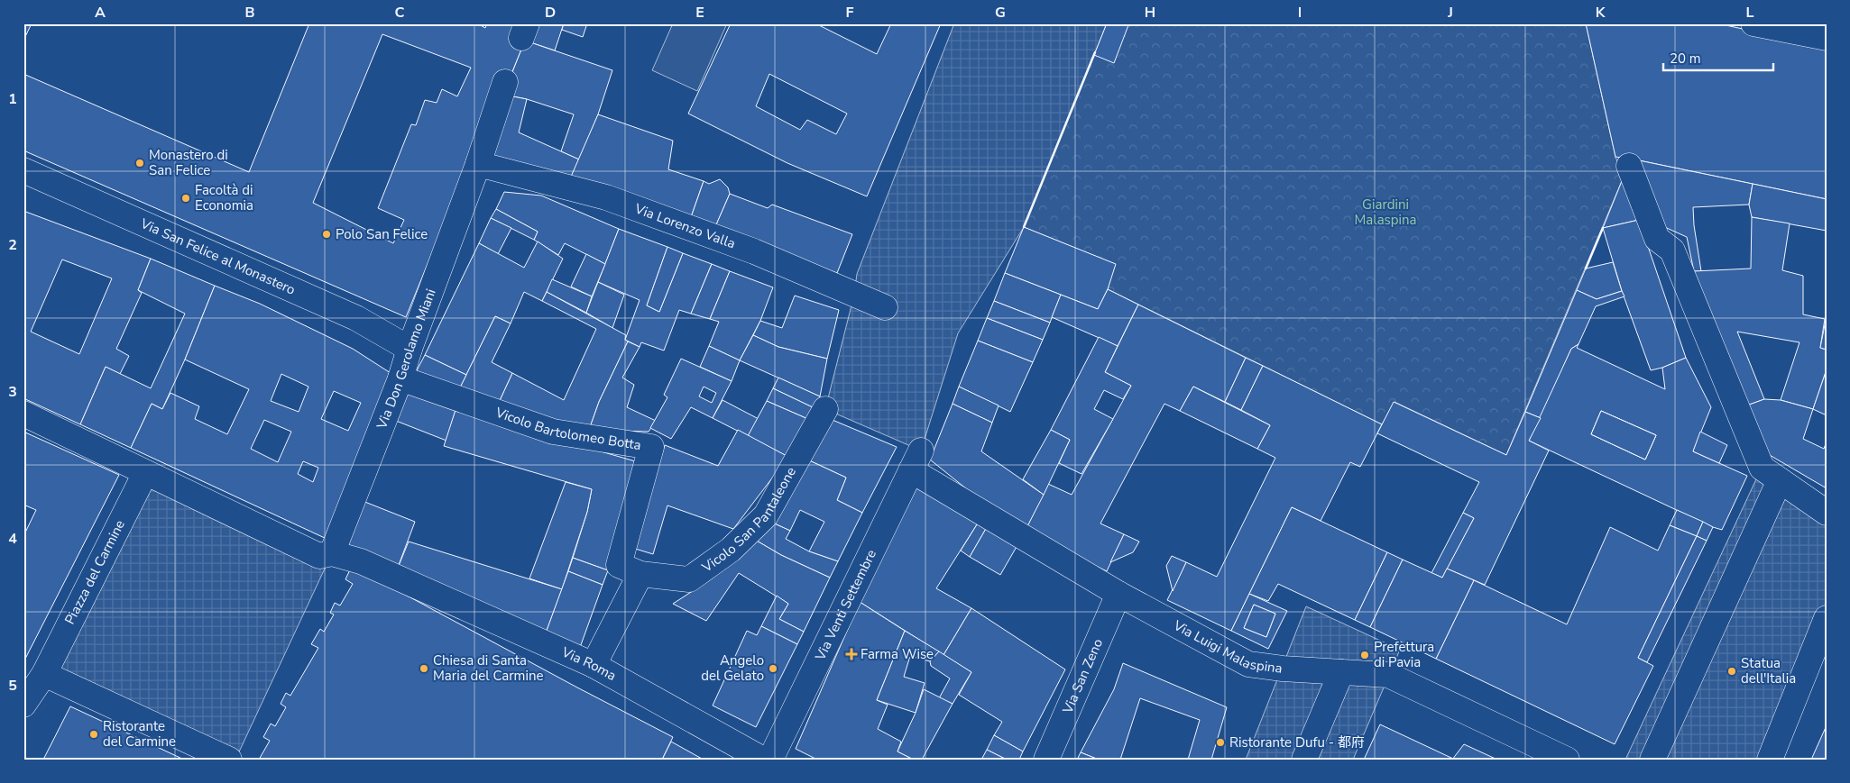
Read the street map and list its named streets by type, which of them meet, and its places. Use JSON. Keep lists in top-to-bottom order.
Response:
{
  "streets": {
    "street": [
      "Via Lorenzo Valla",
      "Via San Felice al Monastero",
      "Via Don Gerolamo Miani",
      "Vicolo Bartolomeo Botta",
      "Vicolo San Pantaleone",
      "Piazza del Carmine",
      "Via Venti Settembre",
      "Via Luigi Malaspina",
      "Via Roma",
      "Via San Zeno"
    ]
  },
  "crossings": [
    ["Via Lorenzo Valla", "Via Don Gerolamo Miani"],
    ["Via San Felice al Monastero", "Via Don Gerolamo Miani"],
    ["Via Don Gerolamo Miani", "Vicolo Bartolomeo Botta"],
    ["Via Don Gerolamo Miani", "Via Roma"],
    ["Vicolo Bartolomeo Botta", "Vicolo San Pantaleone"],
    ["Via Venti Settembre", "Via Luigi Malaspina"],
    ["Via Luigi Malaspina", "Via San Zeno"]
  ],
  "parks": ["Giardini Malaspina"],
  "places": {
    "other": [
      "Monastero di San Felice",
      "Facoltà di Economia",
      "Polo San Felice",
      "Prefettura di Pavia",
      "Chiesa di Santa Maria del Carmine",
      "Angelo del Gelato",
      "Statua dell'Italia",
      "Ristorante del Carmine",
      "Ristorante Dufu - 都府"
    ],
    "health": ["Farma Wise"]
  },
  "scale_bar": "20 m",
  "grid": {
    "columns": [
      "A",
      "B",
      "C",
      "D",
      "E",
      "F",
      "G",
      "H",
      "I",
      "J",
      "K",
      "L"
    ],
    "rows": [
      "1",
      "2",
      "3",
      "4",
      "5"
    ]
  }
}
